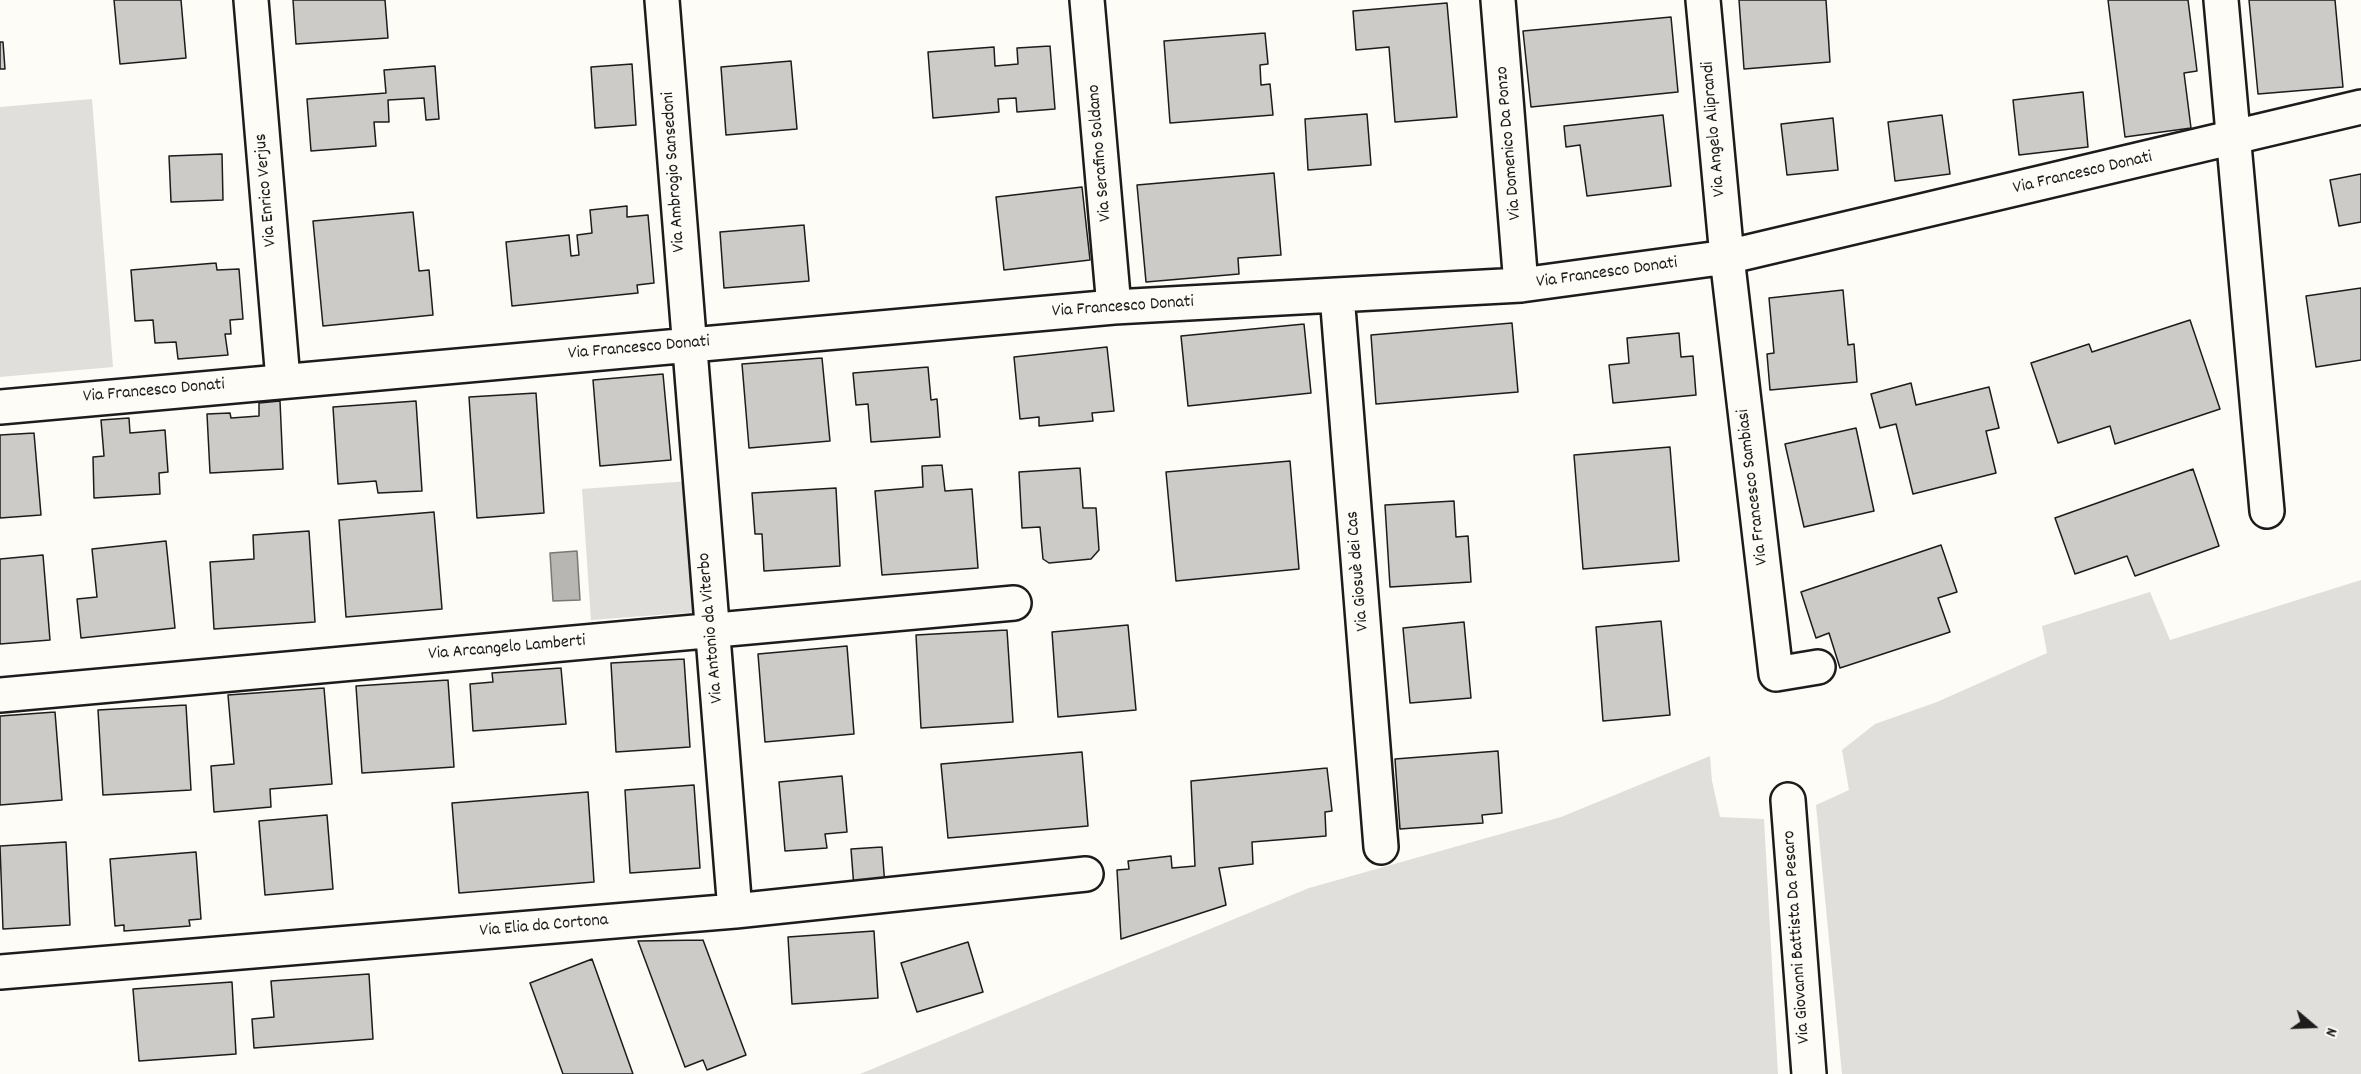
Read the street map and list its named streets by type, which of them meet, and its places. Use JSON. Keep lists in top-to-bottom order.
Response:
{
  "streets": {
    "street": [
      "Via Angelo Aliprandi",
      "Via Domenico Da Ponzo",
      "Via Serafino Soldano",
      "Via Ambrogio Sansedoni",
      "Via Francesco Donati",
      "Via Enrico Verjus",
      "Via Francesco Sambiasi",
      "Via Giosuè dei Cas",
      "Via Antonio da Viterbo",
      "Via Arcangelo Lamberti",
      "Via Elia da Cortona",
      "Via Giovanni Battista Da Pesaro"
    ]
  },
  "crossings": [
    ["Via Angelo Aliprandi", "Via Francesco Donati"],
    ["Via Angelo Aliprandi", "Via Francesco Sambiasi"],
    ["Via Domenico Da Ponzo", "Via Francesco Donati"],
    ["Via Serafino Soldano", "Via Francesco Donati"],
    ["Via Ambrogio Sansedoni", "Via Francesco Donati"],
    ["Via Ambrogio Sansedoni", "Via Antonio da Viterbo"],
    ["Via Francesco Donati", "Via Enrico Verjus"],
    ["Via Francesco Donati", "Via Francesco Sambiasi"],
    ["Via Francesco Donati", "Via Giosuè dei Cas"],
    ["Via Francesco Donati", "Via Antonio da Viterbo"],
    ["Via Antonio da Viterbo", "Via Arcangelo Lamberti"],
    ["Via Antonio da Viterbo", "Via Elia da Cortona"]
  ],
  "north": "right"
}
